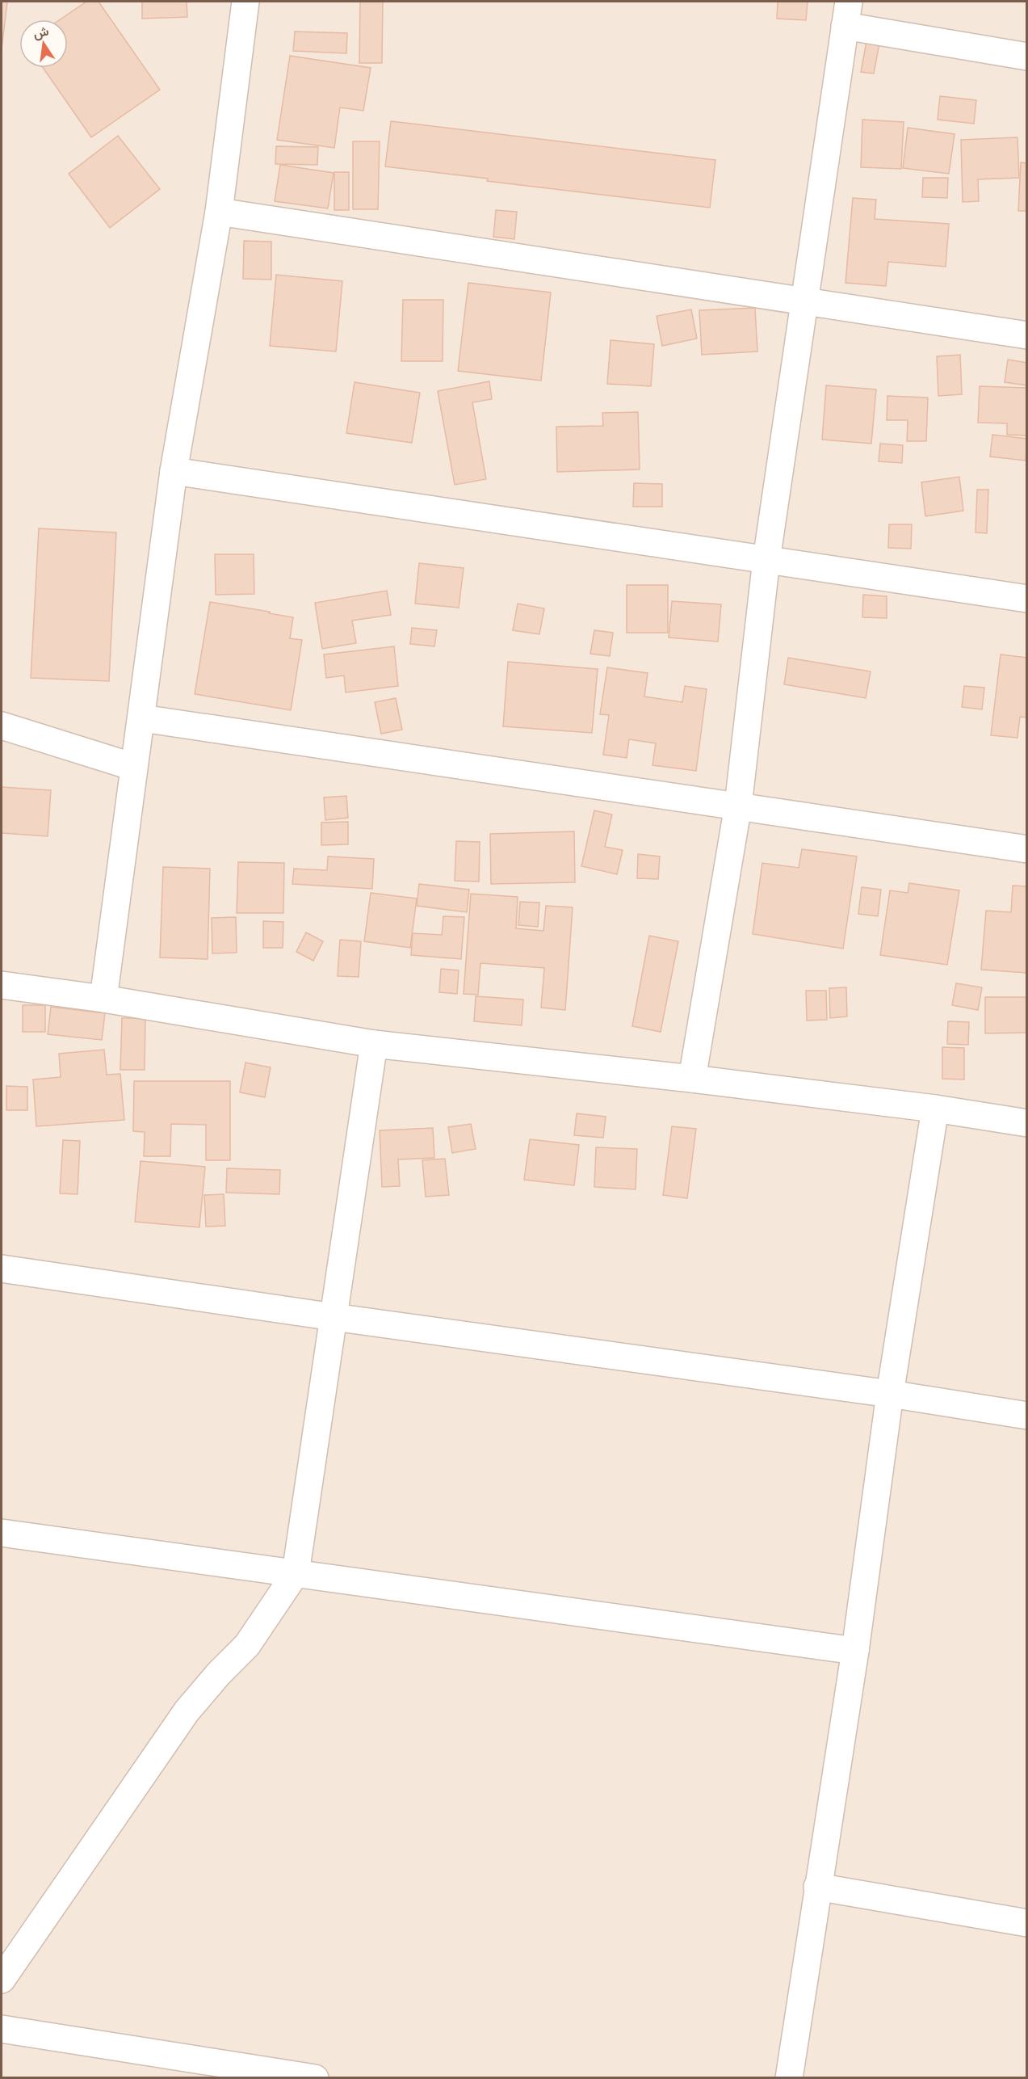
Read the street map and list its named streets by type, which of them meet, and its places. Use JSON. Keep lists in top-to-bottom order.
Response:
{
  "north": "top"
}
